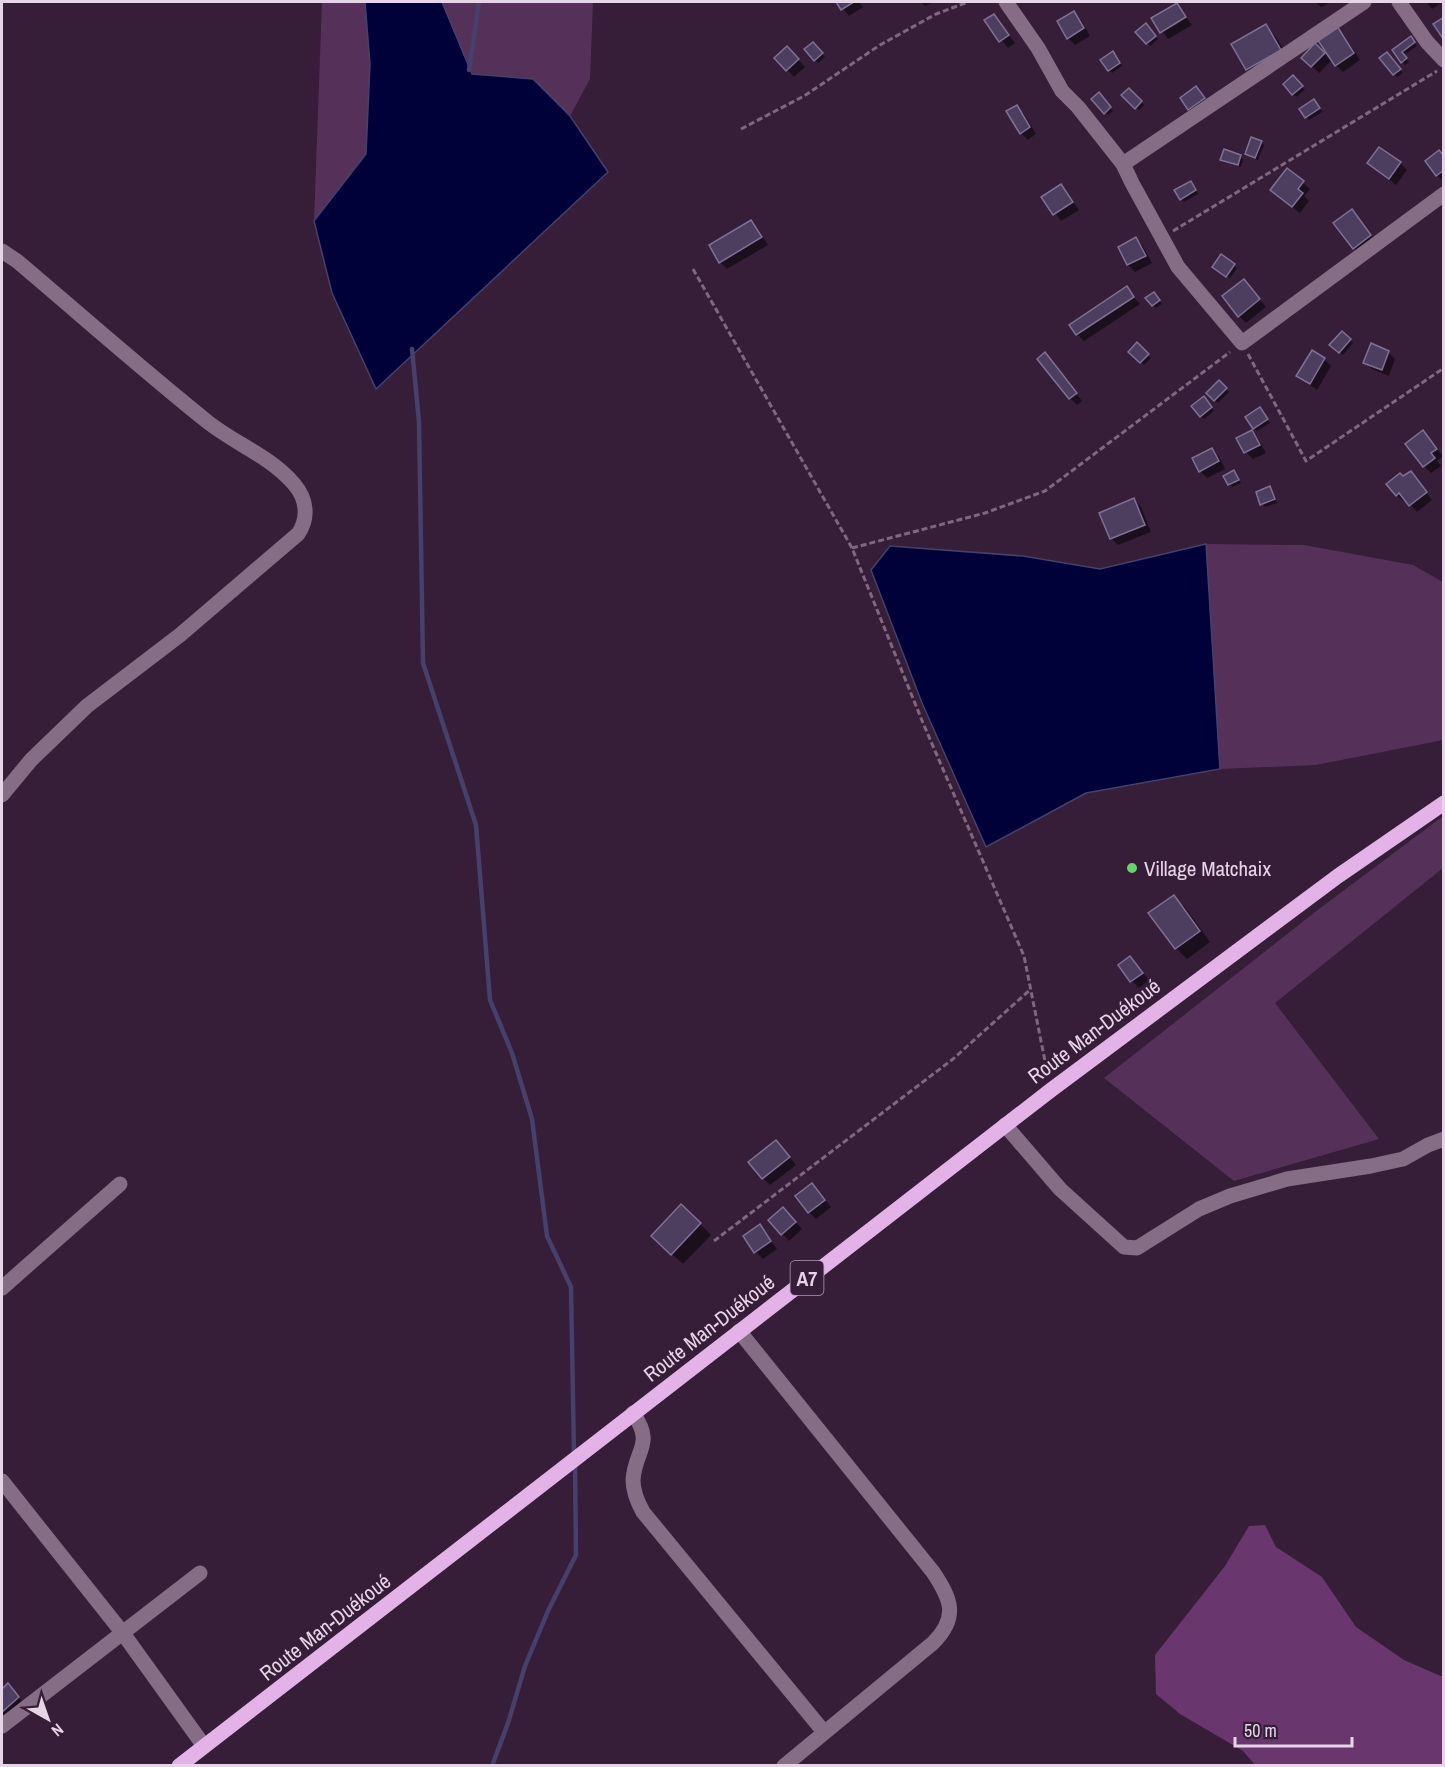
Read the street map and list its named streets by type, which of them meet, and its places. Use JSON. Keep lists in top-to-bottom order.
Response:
{
  "streets": {
    "main road": ["Route Man-Duékoué", "A7"]
  },
  "places": ["Village Matchaix"],
  "scale_bar": "50 m",
  "north": "bottom right"
}
